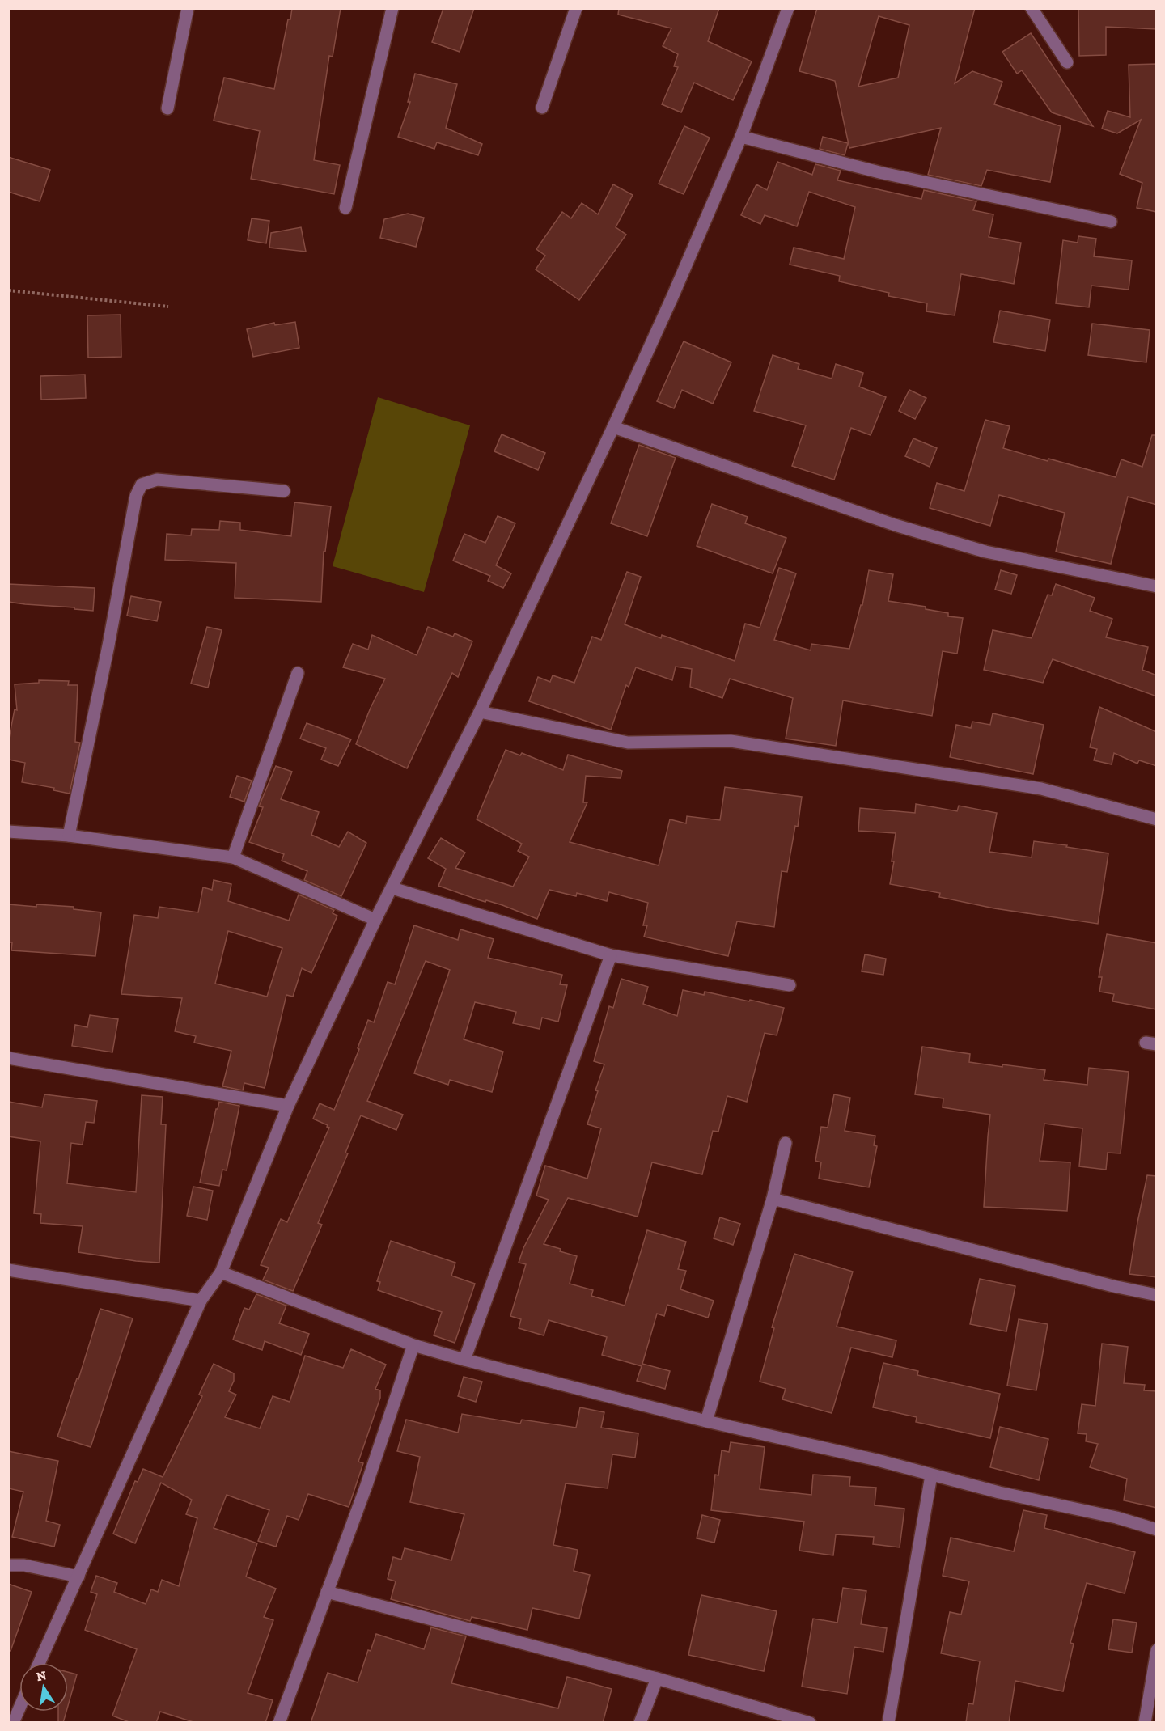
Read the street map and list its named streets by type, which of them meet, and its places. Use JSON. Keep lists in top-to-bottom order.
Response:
{
  "north": "top"
}
